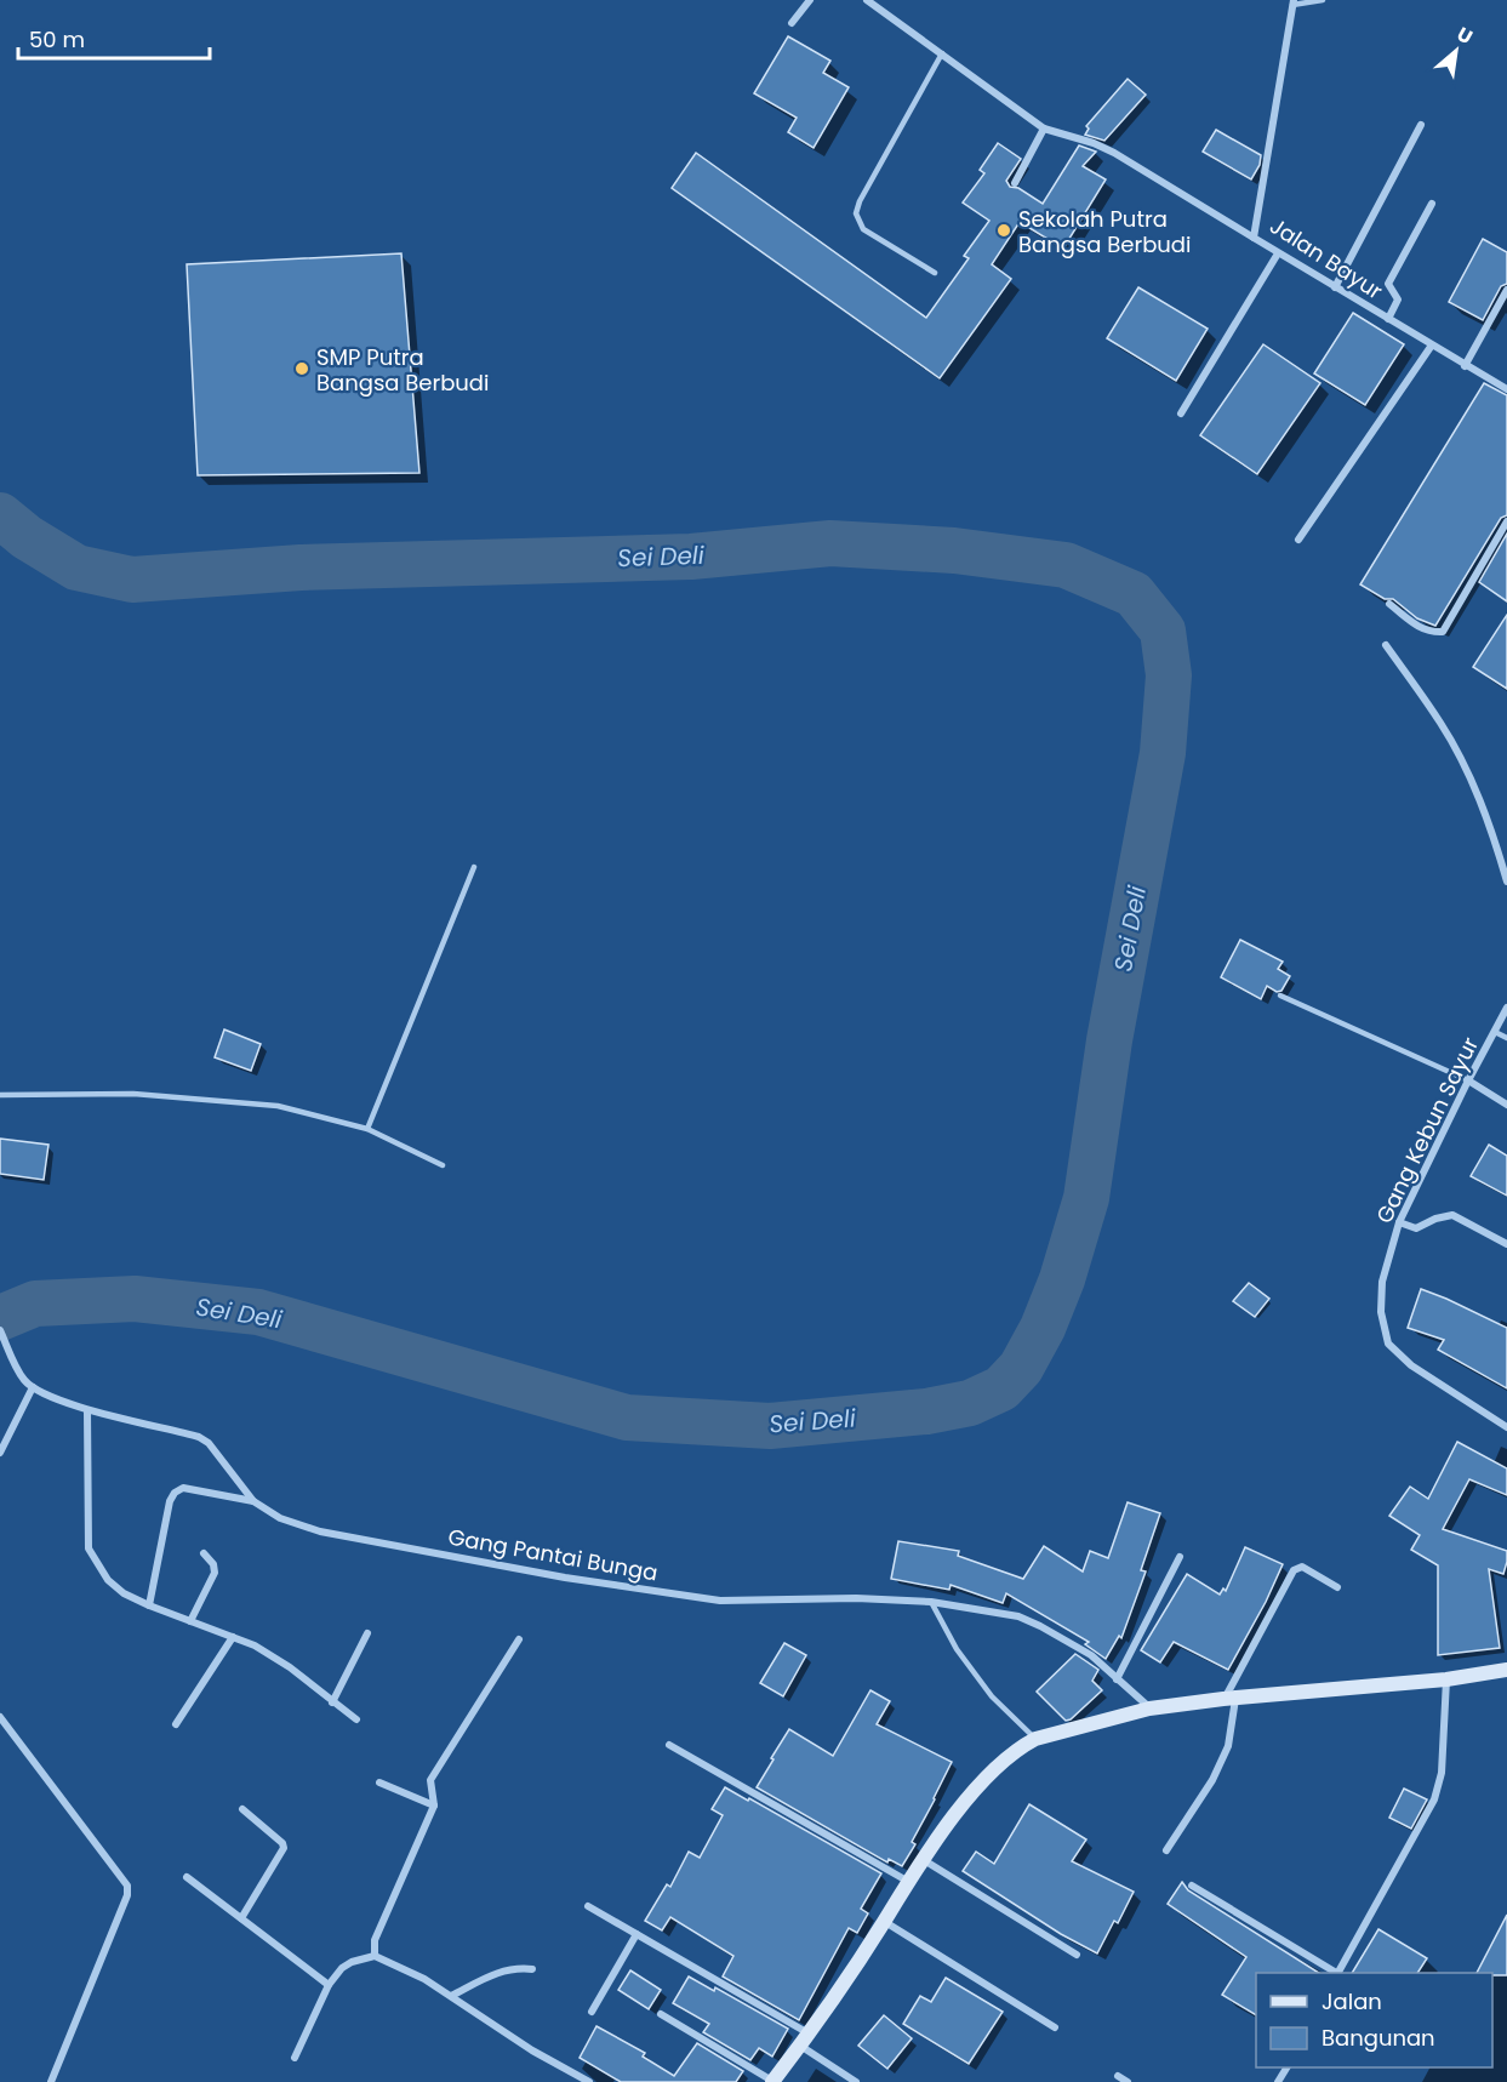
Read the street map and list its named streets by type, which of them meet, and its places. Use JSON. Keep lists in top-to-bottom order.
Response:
{
  "streets": {
    "street": ["Jalan Bayur", "Gang Kebun Sayur", "Gang Pantai Bunga"]
  },
  "water": ["Sei Deli"],
  "places": ["Sekolah Putra Bangsa Berbudi", "SMP Putra Bangsa Berbudi"],
  "legend": ["Jalan", "Bangunan"],
  "scale_bar": "50 m",
  "north": "top right"
}
